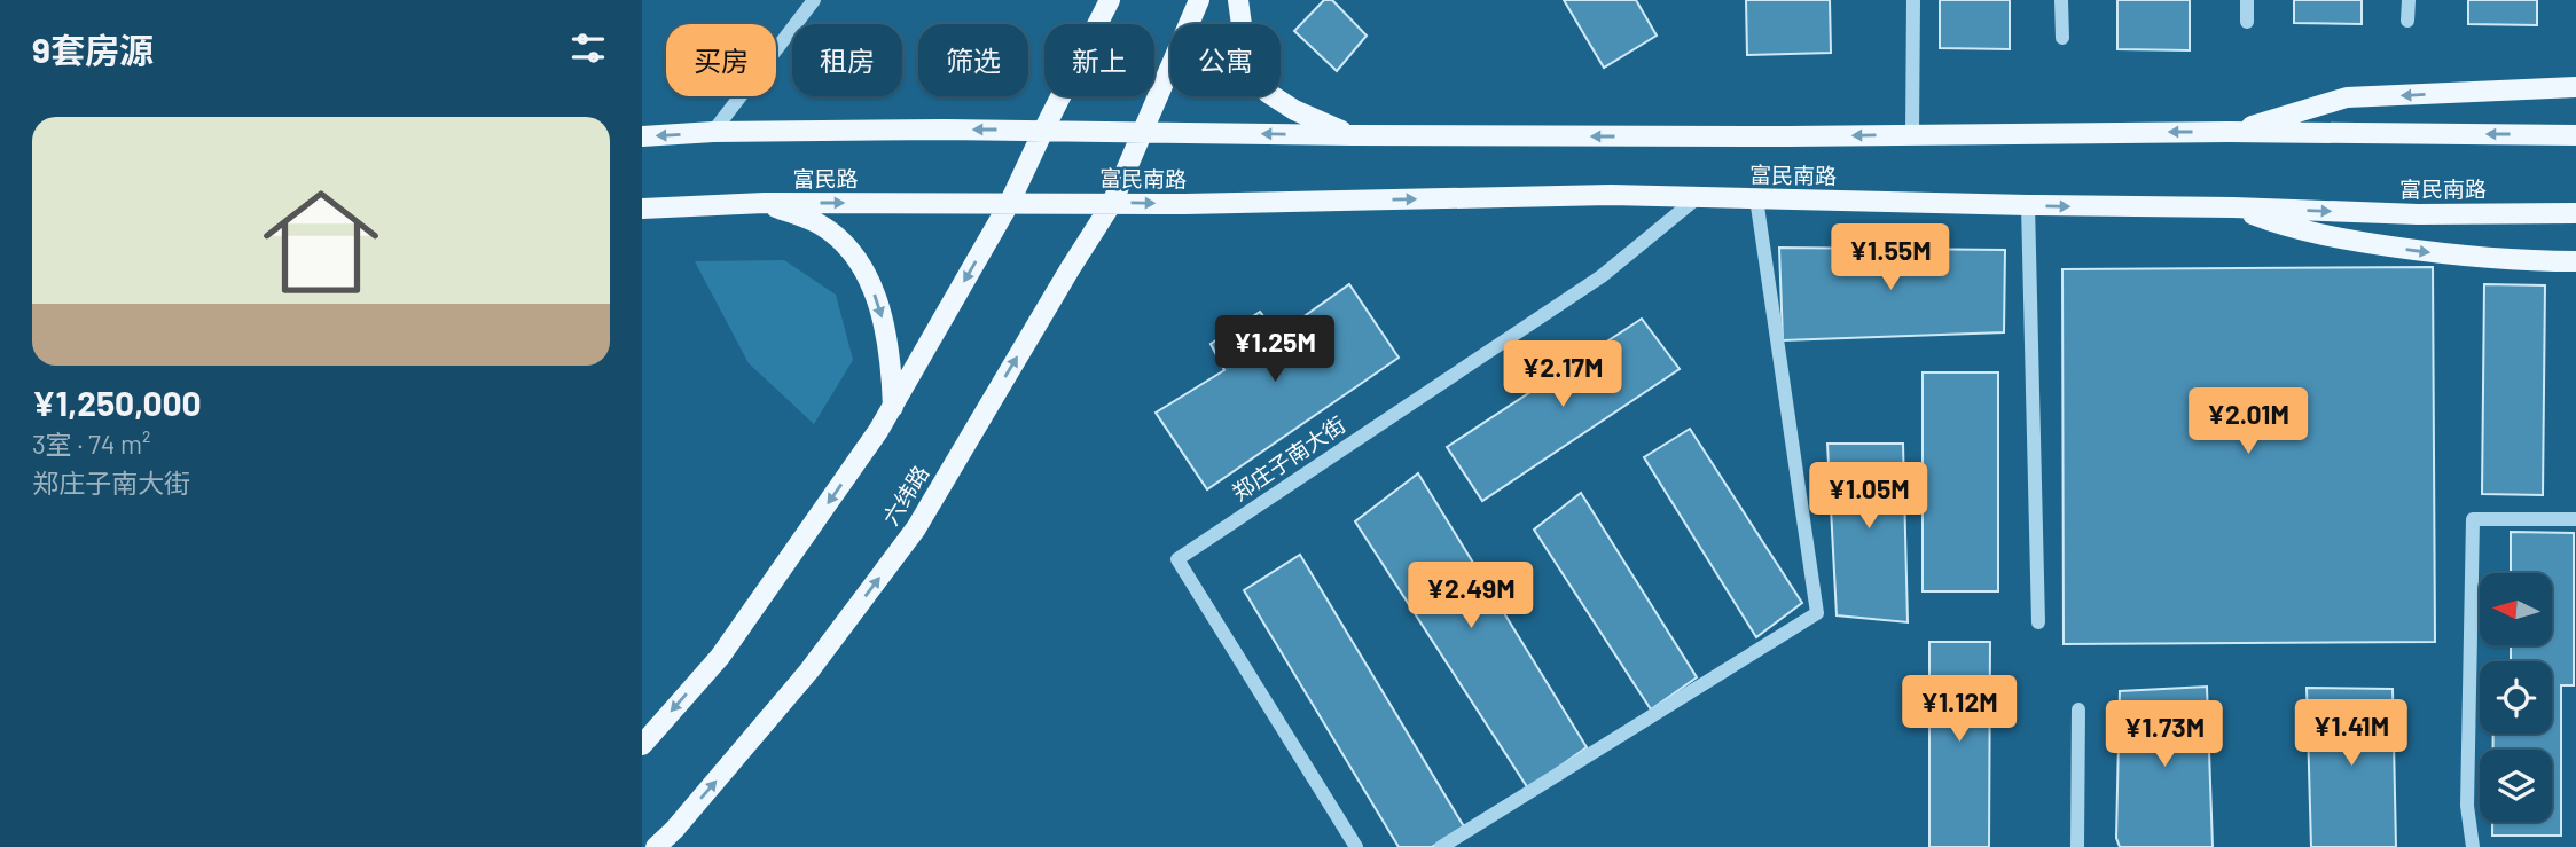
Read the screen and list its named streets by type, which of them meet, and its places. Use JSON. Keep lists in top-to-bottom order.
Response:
{
  "streets": {
    "main road": ["富民南路", "富民路", "六纬路"],
    "street": ["郑庄子南大街"]
  },
  "crossings": [
    ["富民南路", "富民路"],
    ["富民南路", "郑庄子南大街"],
    ["富民南路", "六纬路"]
  ],
  "north": "left",
  "page": {
    "heading": "9套房源",
    "chip": [
      "买房",
      "租房",
      "筛选",
      "新上",
      "公寓"
    ],
    "list": [
      {
        "name": "¥1,250,000",
        "note": "3室 · 74 m² · 郑庄子南大街"
      }
    ],
    "price": [
      "¥1.55M",
      "¥1.25M",
      "¥2.17M",
      "¥2.01M",
      "¥1.05M",
      "¥2.49M",
      "¥1.12M",
      "¥1.41M",
      "¥1.73M"
    ]
  }
}
